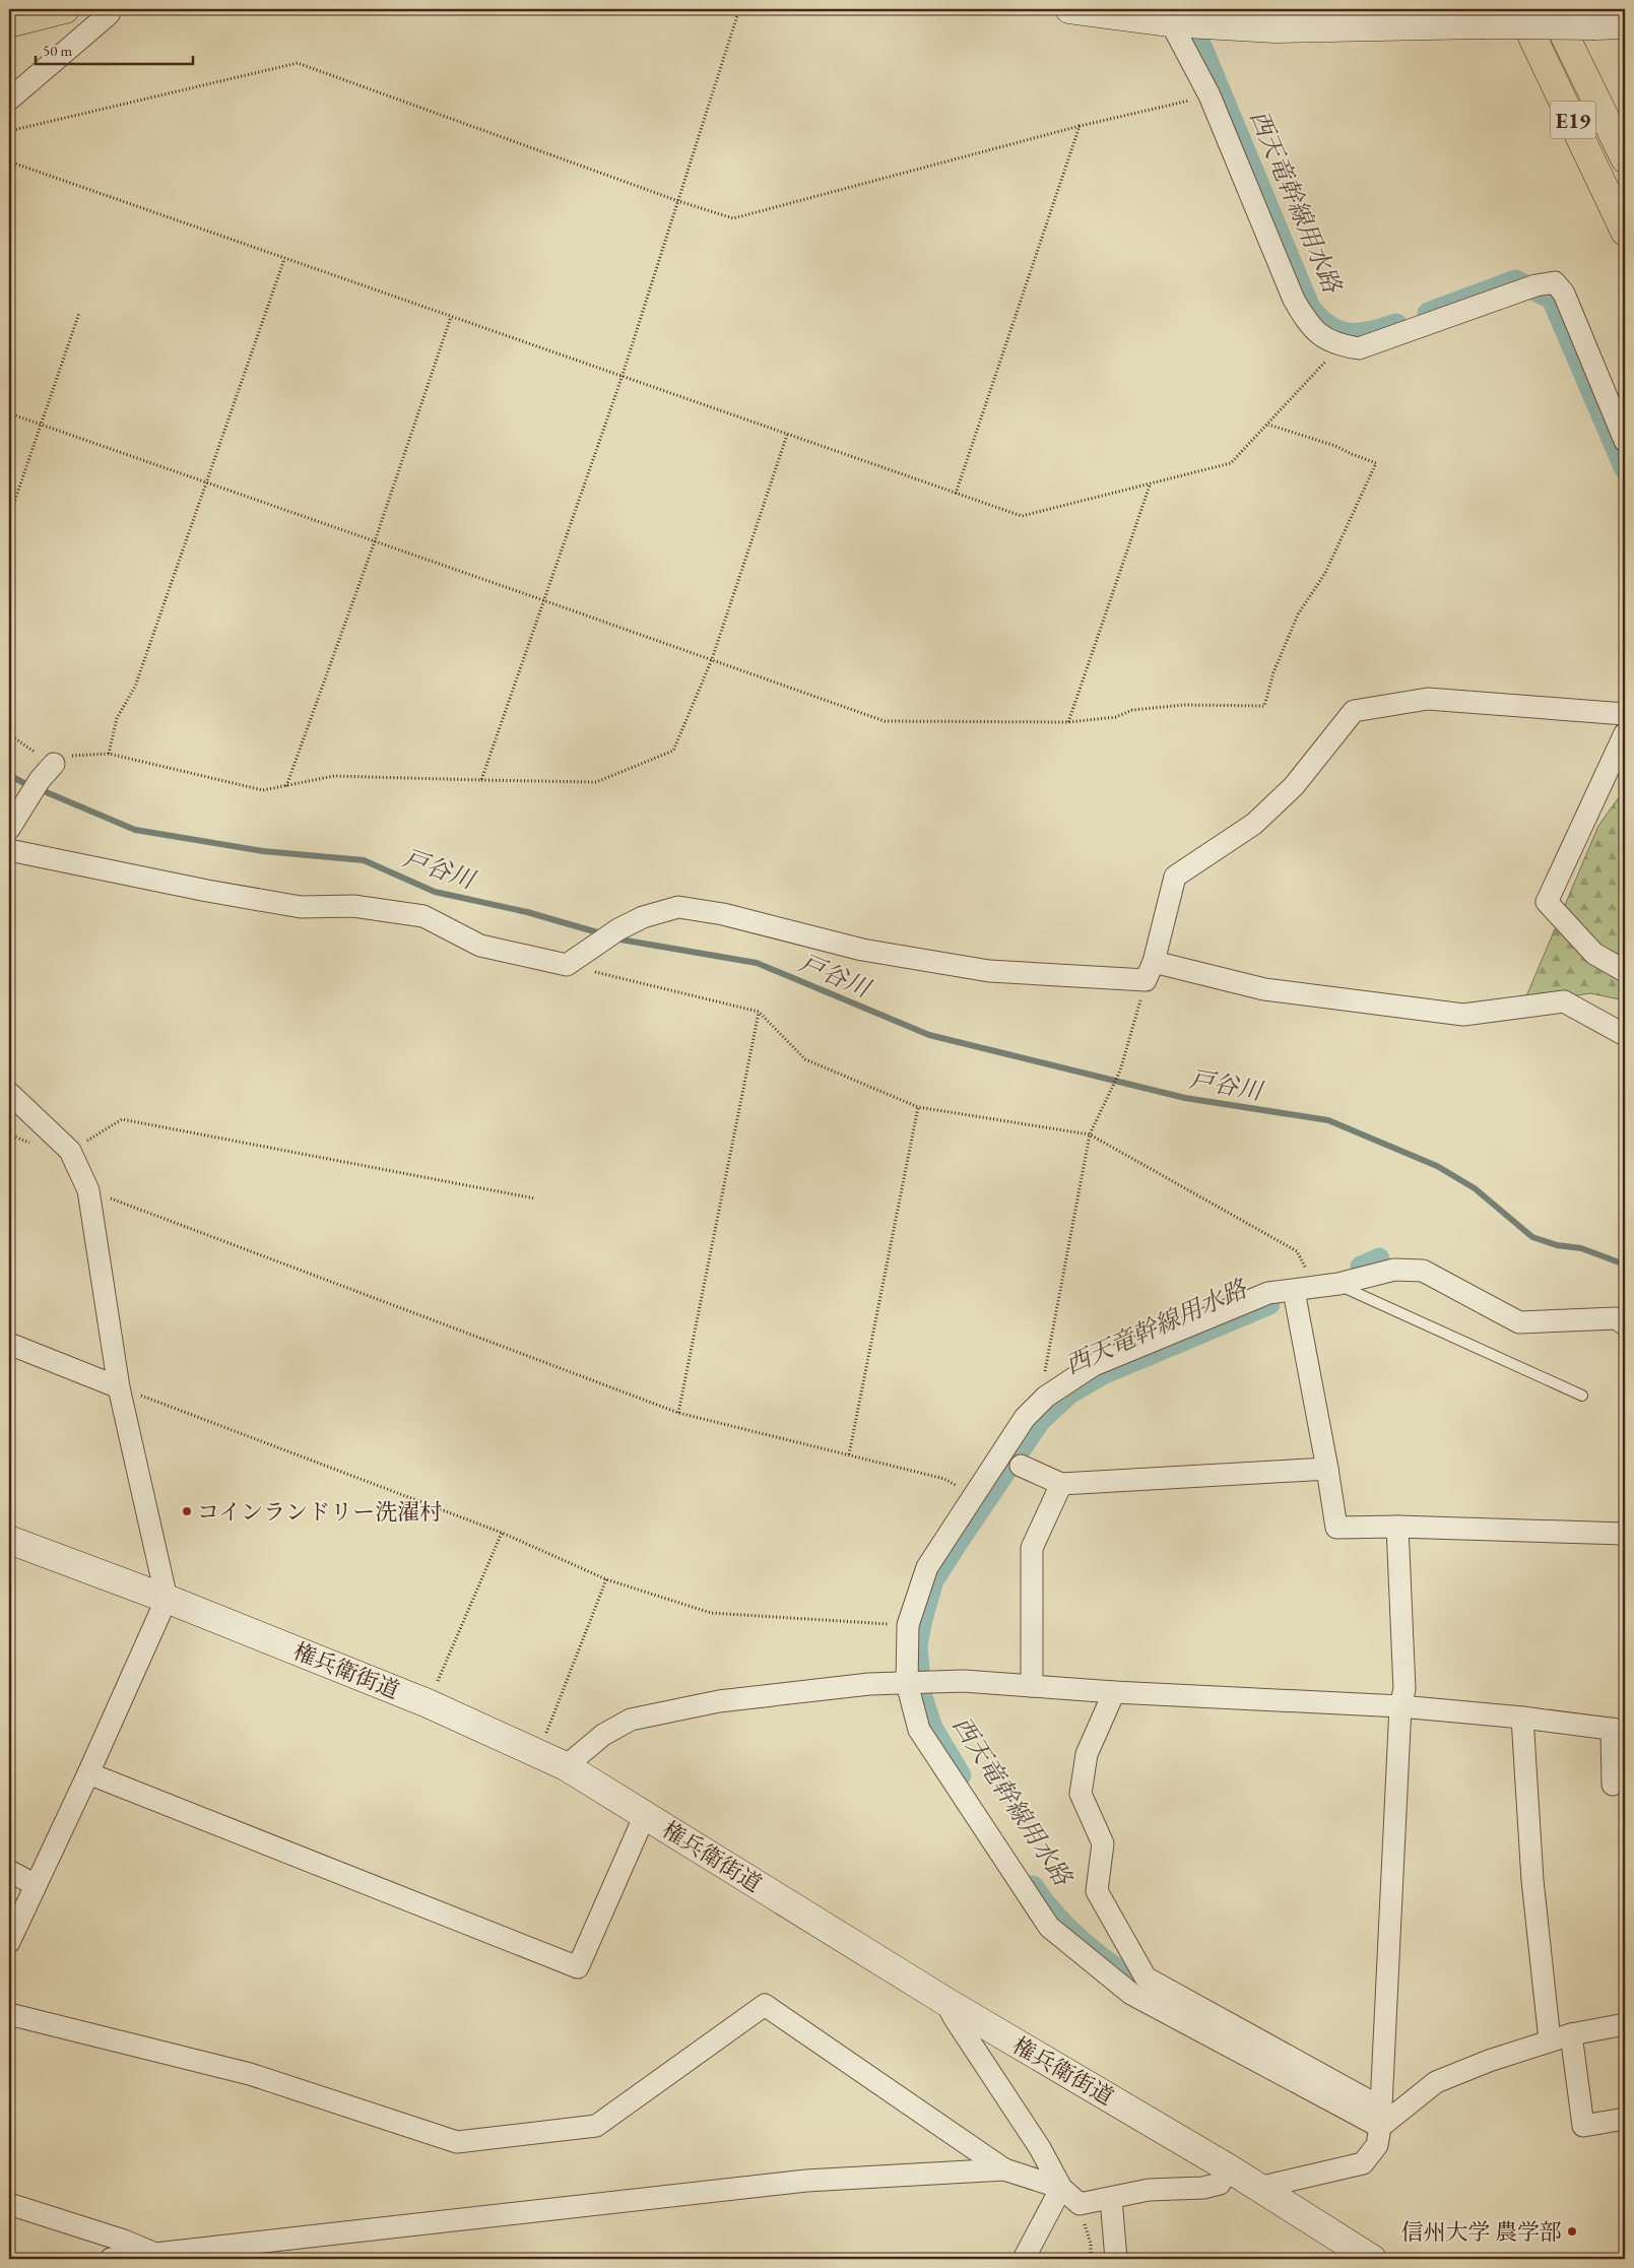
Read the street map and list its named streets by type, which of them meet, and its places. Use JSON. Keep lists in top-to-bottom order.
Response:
{
  "streets": {
    "highway": ["E19"],
    "street": ["権兵衛街道"]
  },
  "water": ["西天竜幹線用水路", "戸谷川"],
  "places": ["コインランドリー洗濯村", "信州大学 農学部"],
  "scale_bar": "50 m"
}
